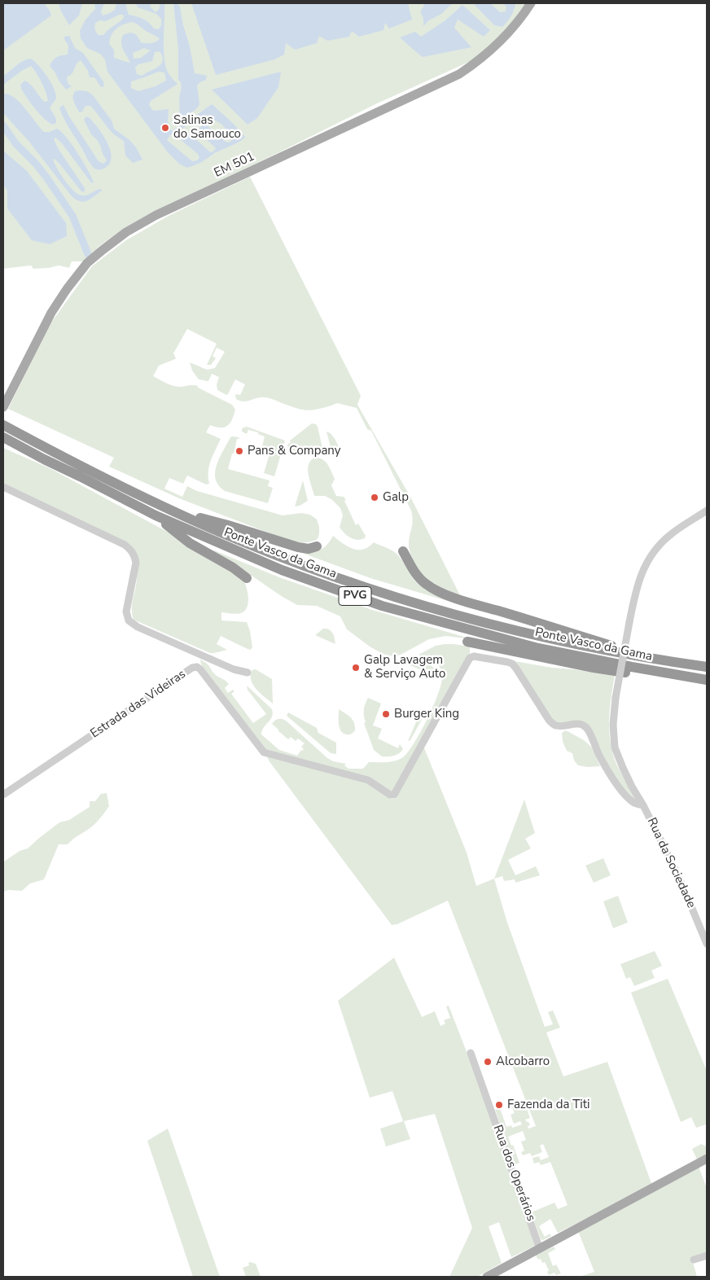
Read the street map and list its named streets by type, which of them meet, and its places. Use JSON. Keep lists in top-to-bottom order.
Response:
{
  "streets": {
    "highway": ["Ponte Vasco da Gama", "PVG"],
    "main road": ["EM 501"],
    "street": ["Estrada das Videiras", "Rua da Sociedade", "Rua dos Operários"]
  },
  "crossings": [
    ["Estrada das Videiras", "Rua da Sociedade"]
  ],
  "places": [
    "Salinas do Samouco",
    "Pans & Company",
    "Galp",
    "Galp Lavagem & Serviço Auto",
    "Burger King",
    "Alcobarro",
    "Fazenda da Titi"
  ]
}
